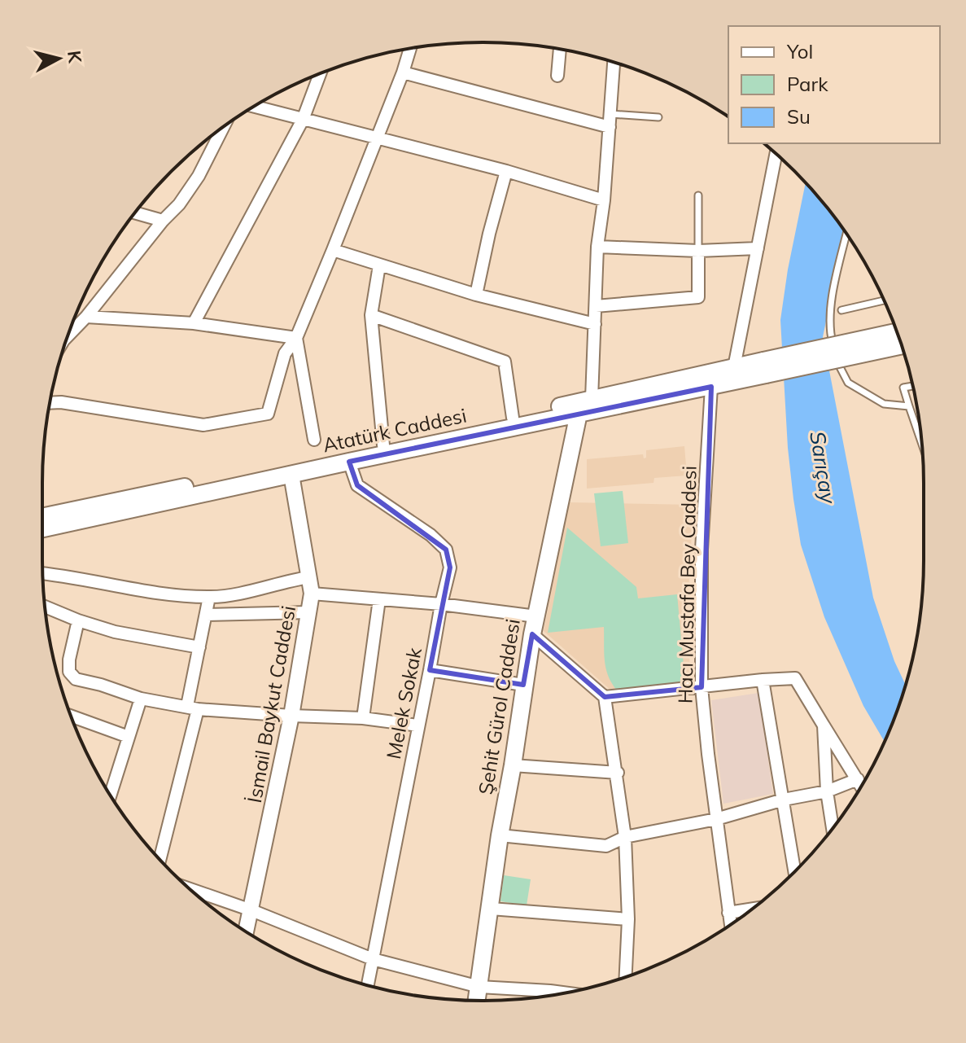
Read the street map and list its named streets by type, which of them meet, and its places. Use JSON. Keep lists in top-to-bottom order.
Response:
{
  "streets": {
    "main road": ["Atatürk Caddesi", "Şehit Gürol Caddesi"],
    "street": ["Hacı Mustafa Bey Caddesi", "Melek Sokak", "İsmail Baykut Caddesi"]
  },
  "crossings": [
    ["Atatürk Caddesi", "Hacı Mustafa Bey Caddesi"],
    ["Atatürk Caddesi", "Melek Sokak"],
    ["Atatürk Caddesi", "İsmail Baykut Caddesi"],
    ["Atatürk Caddesi", "Şehit Gürol Caddesi"]
  ],
  "water": ["Sarıçay"],
  "legend": ["Yol", "Park", "Su"],
  "north": "right"
}
